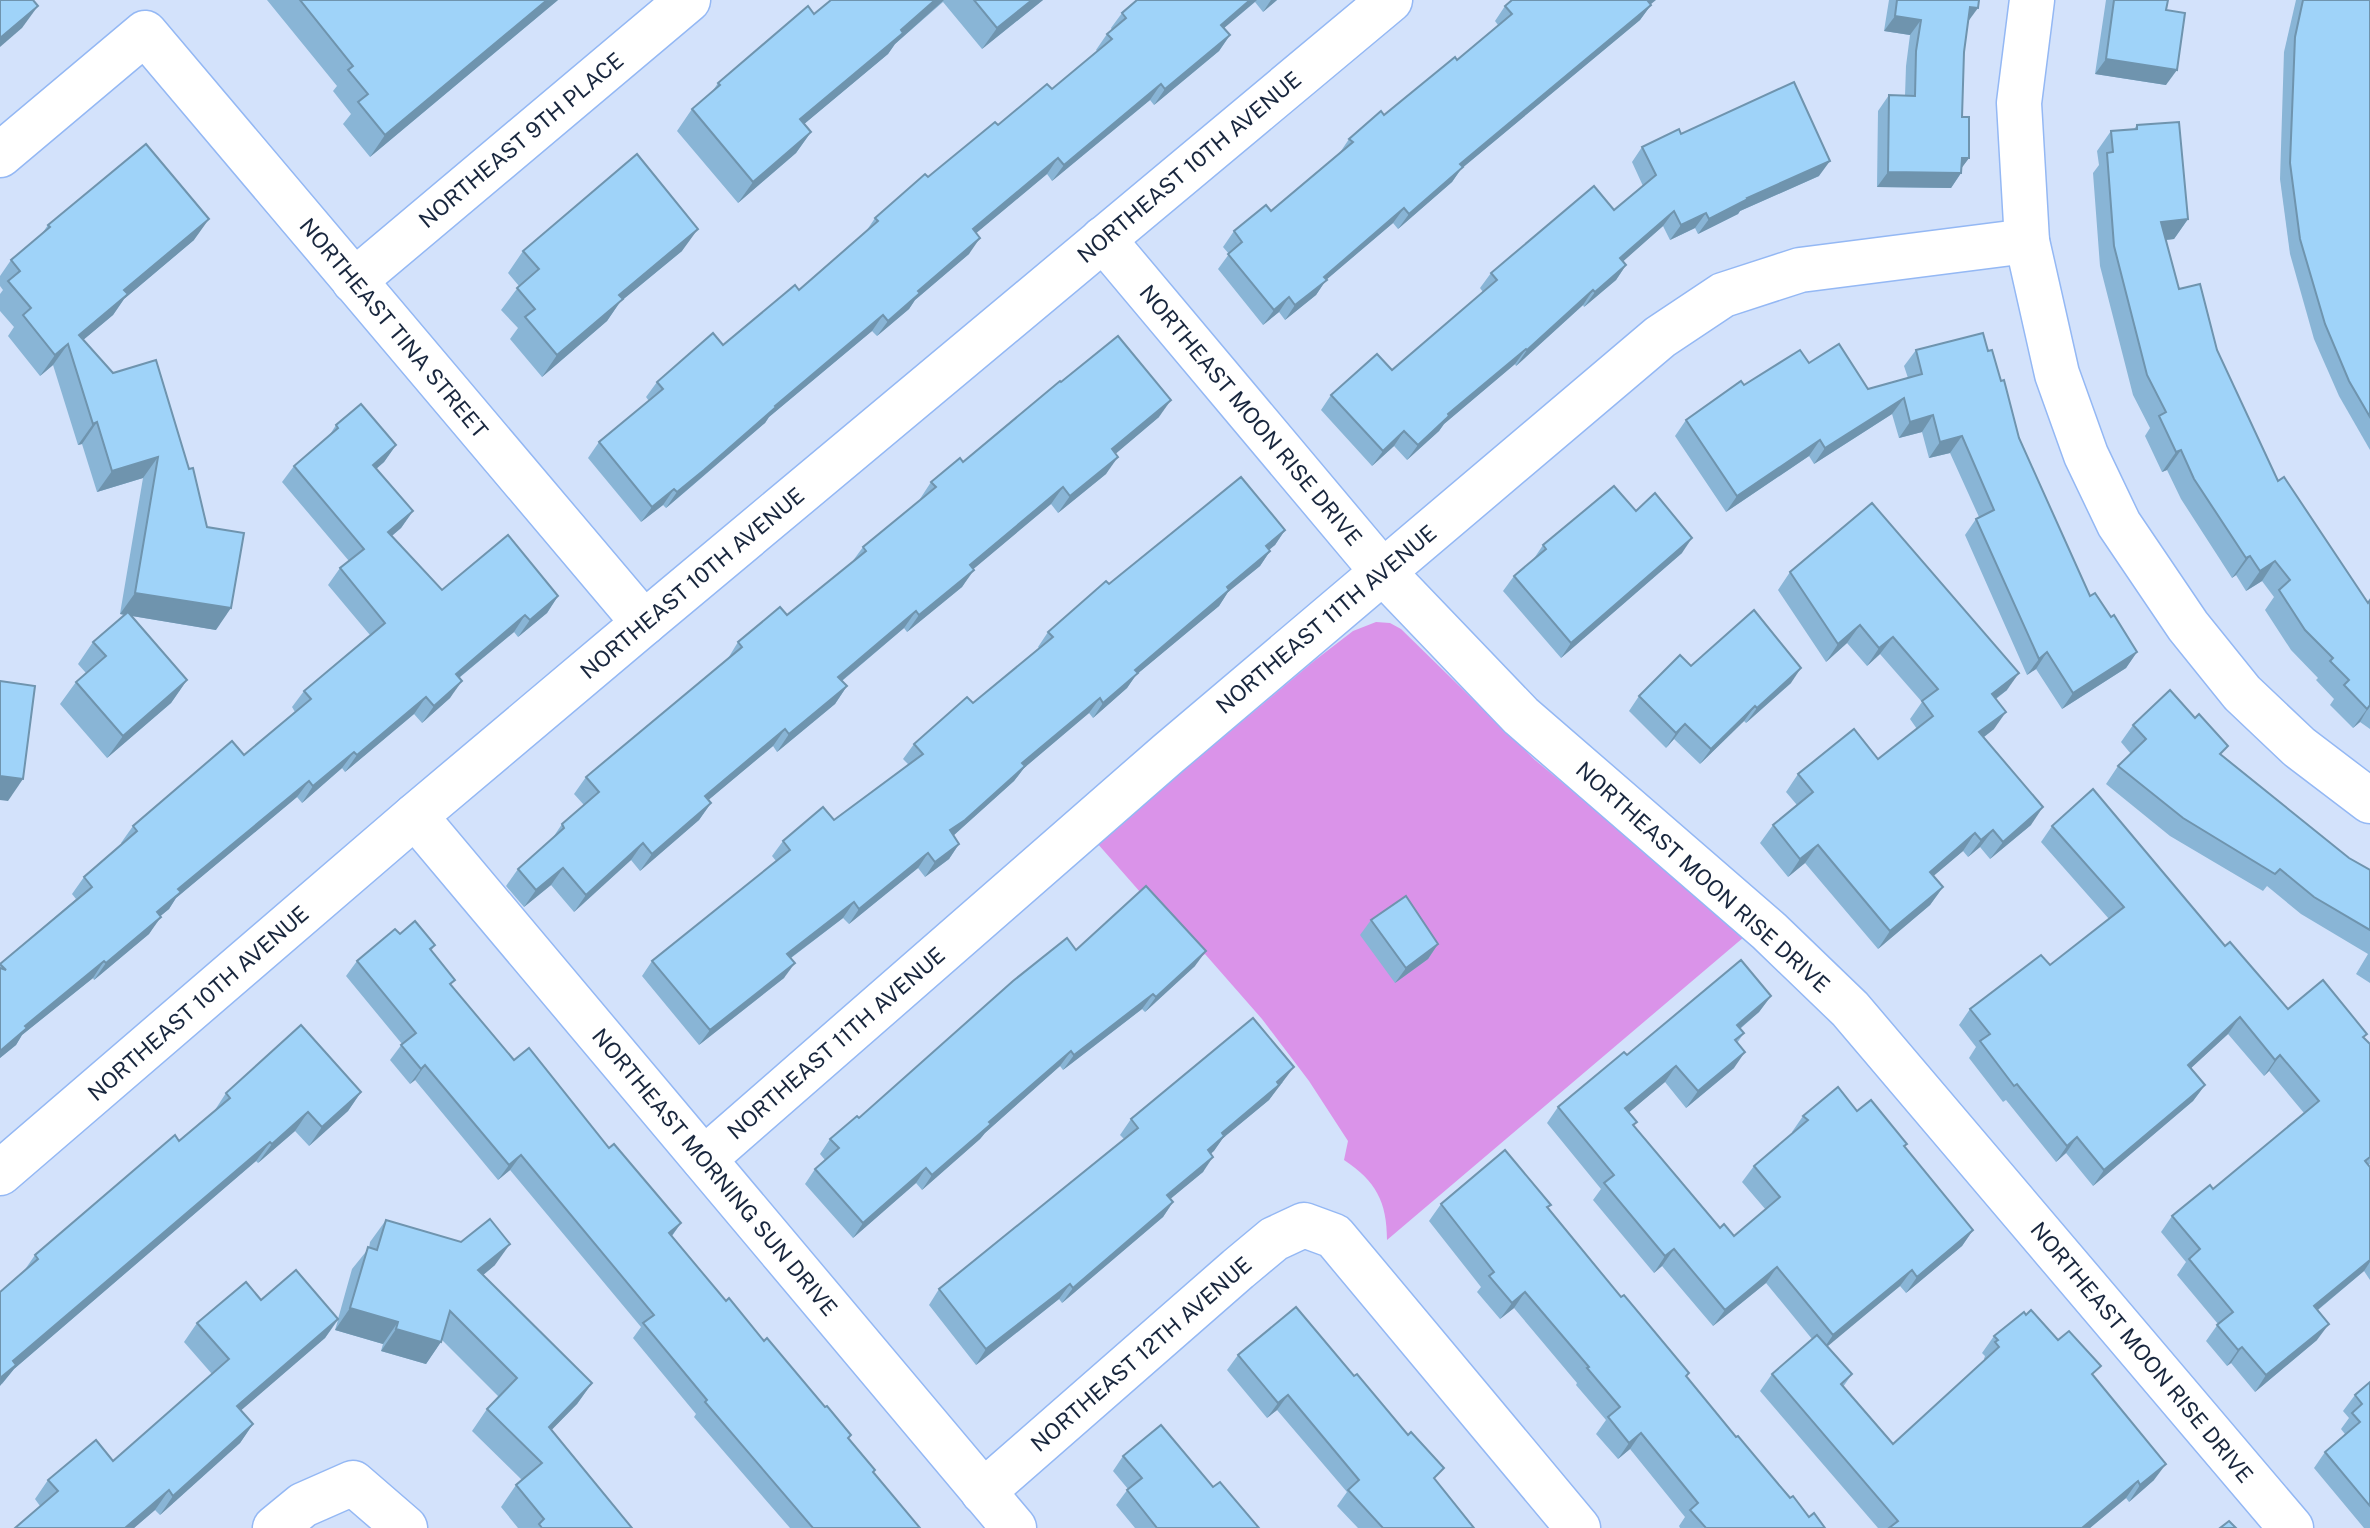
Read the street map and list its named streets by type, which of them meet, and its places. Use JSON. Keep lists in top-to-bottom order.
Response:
{
  "streets": {
    "street": [
      "NORTHEAST 9TH PLACE",
      "NORTHEAST 10TH AVENUE",
      "NORTHEAST TINA STREET",
      "NORTHEAST MOON RISE DRIVE",
      "NORTHEAST 11TH AVENUE",
      "NORTHEAST MORNING SUN DRIVE",
      "NORTHEAST 12TH AVENUE"
    ]
  },
  "crossings": [
    ["NORTHEAST 9TH PLACE", "NORTHEAST TINA STREET"],
    ["NORTHEAST 10TH AVENUE", "NORTHEAST TINA STREET"],
    ["NORTHEAST 10TH AVENUE", "NORTHEAST MOON RISE DRIVE"],
    ["NORTHEAST 10TH AVENUE", "NORTHEAST MORNING SUN DRIVE"],
    ["NORTHEAST MOON RISE DRIVE", "NORTHEAST 11TH AVENUE"],
    ["NORTHEAST 11TH AVENUE", "NORTHEAST MORNING SUN DRIVE"],
    ["NORTHEAST MORNING SUN DRIVE", "NORTHEAST 12TH AVENUE"]
  ]
}
